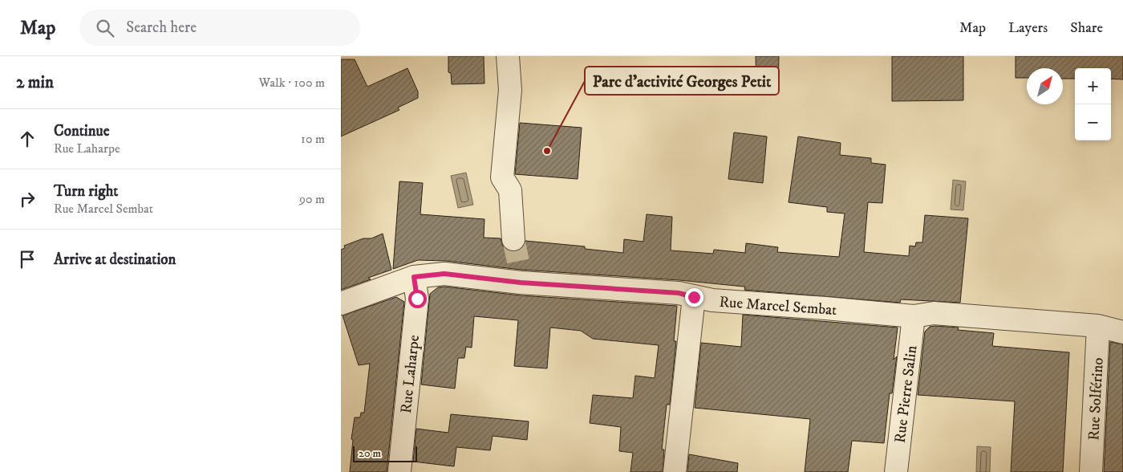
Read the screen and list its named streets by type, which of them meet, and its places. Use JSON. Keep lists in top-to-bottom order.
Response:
{
  "streets": {
    "street": [
      "Rue Marcel Sembat",
      "Rue Laharpe",
      "Rue Pierre Salin",
      "Rue Solférino"
    ]
  },
  "crossings": [
    ["Rue Marcel Sembat", "Rue Laharpe"],
    ["Rue Marcel Sembat", "Rue Pierre Salin"],
    ["Rue Marcel Sembat", "Rue Solférino"]
  ],
  "places": ["Parc d'activité Georges Petit"],
  "scale_bar": "20 m",
  "north": "top right",
  "page": {
    "header": "Map",
    "search": "Search here",
    "nav": ["Map", "Layers", "Share"],
    "heading": ["2 min", "Walk · 100 m"],
    "map_buttons": ["+", "−"],
    "list": [
      ["Continue", "Rue Laharpe", "10 m"],
      ["Turn right", "Rue Marcel Sembat", "90 m"],
      "Arrive at destination"
    ],
    "scale": "20 m"
  }
}
